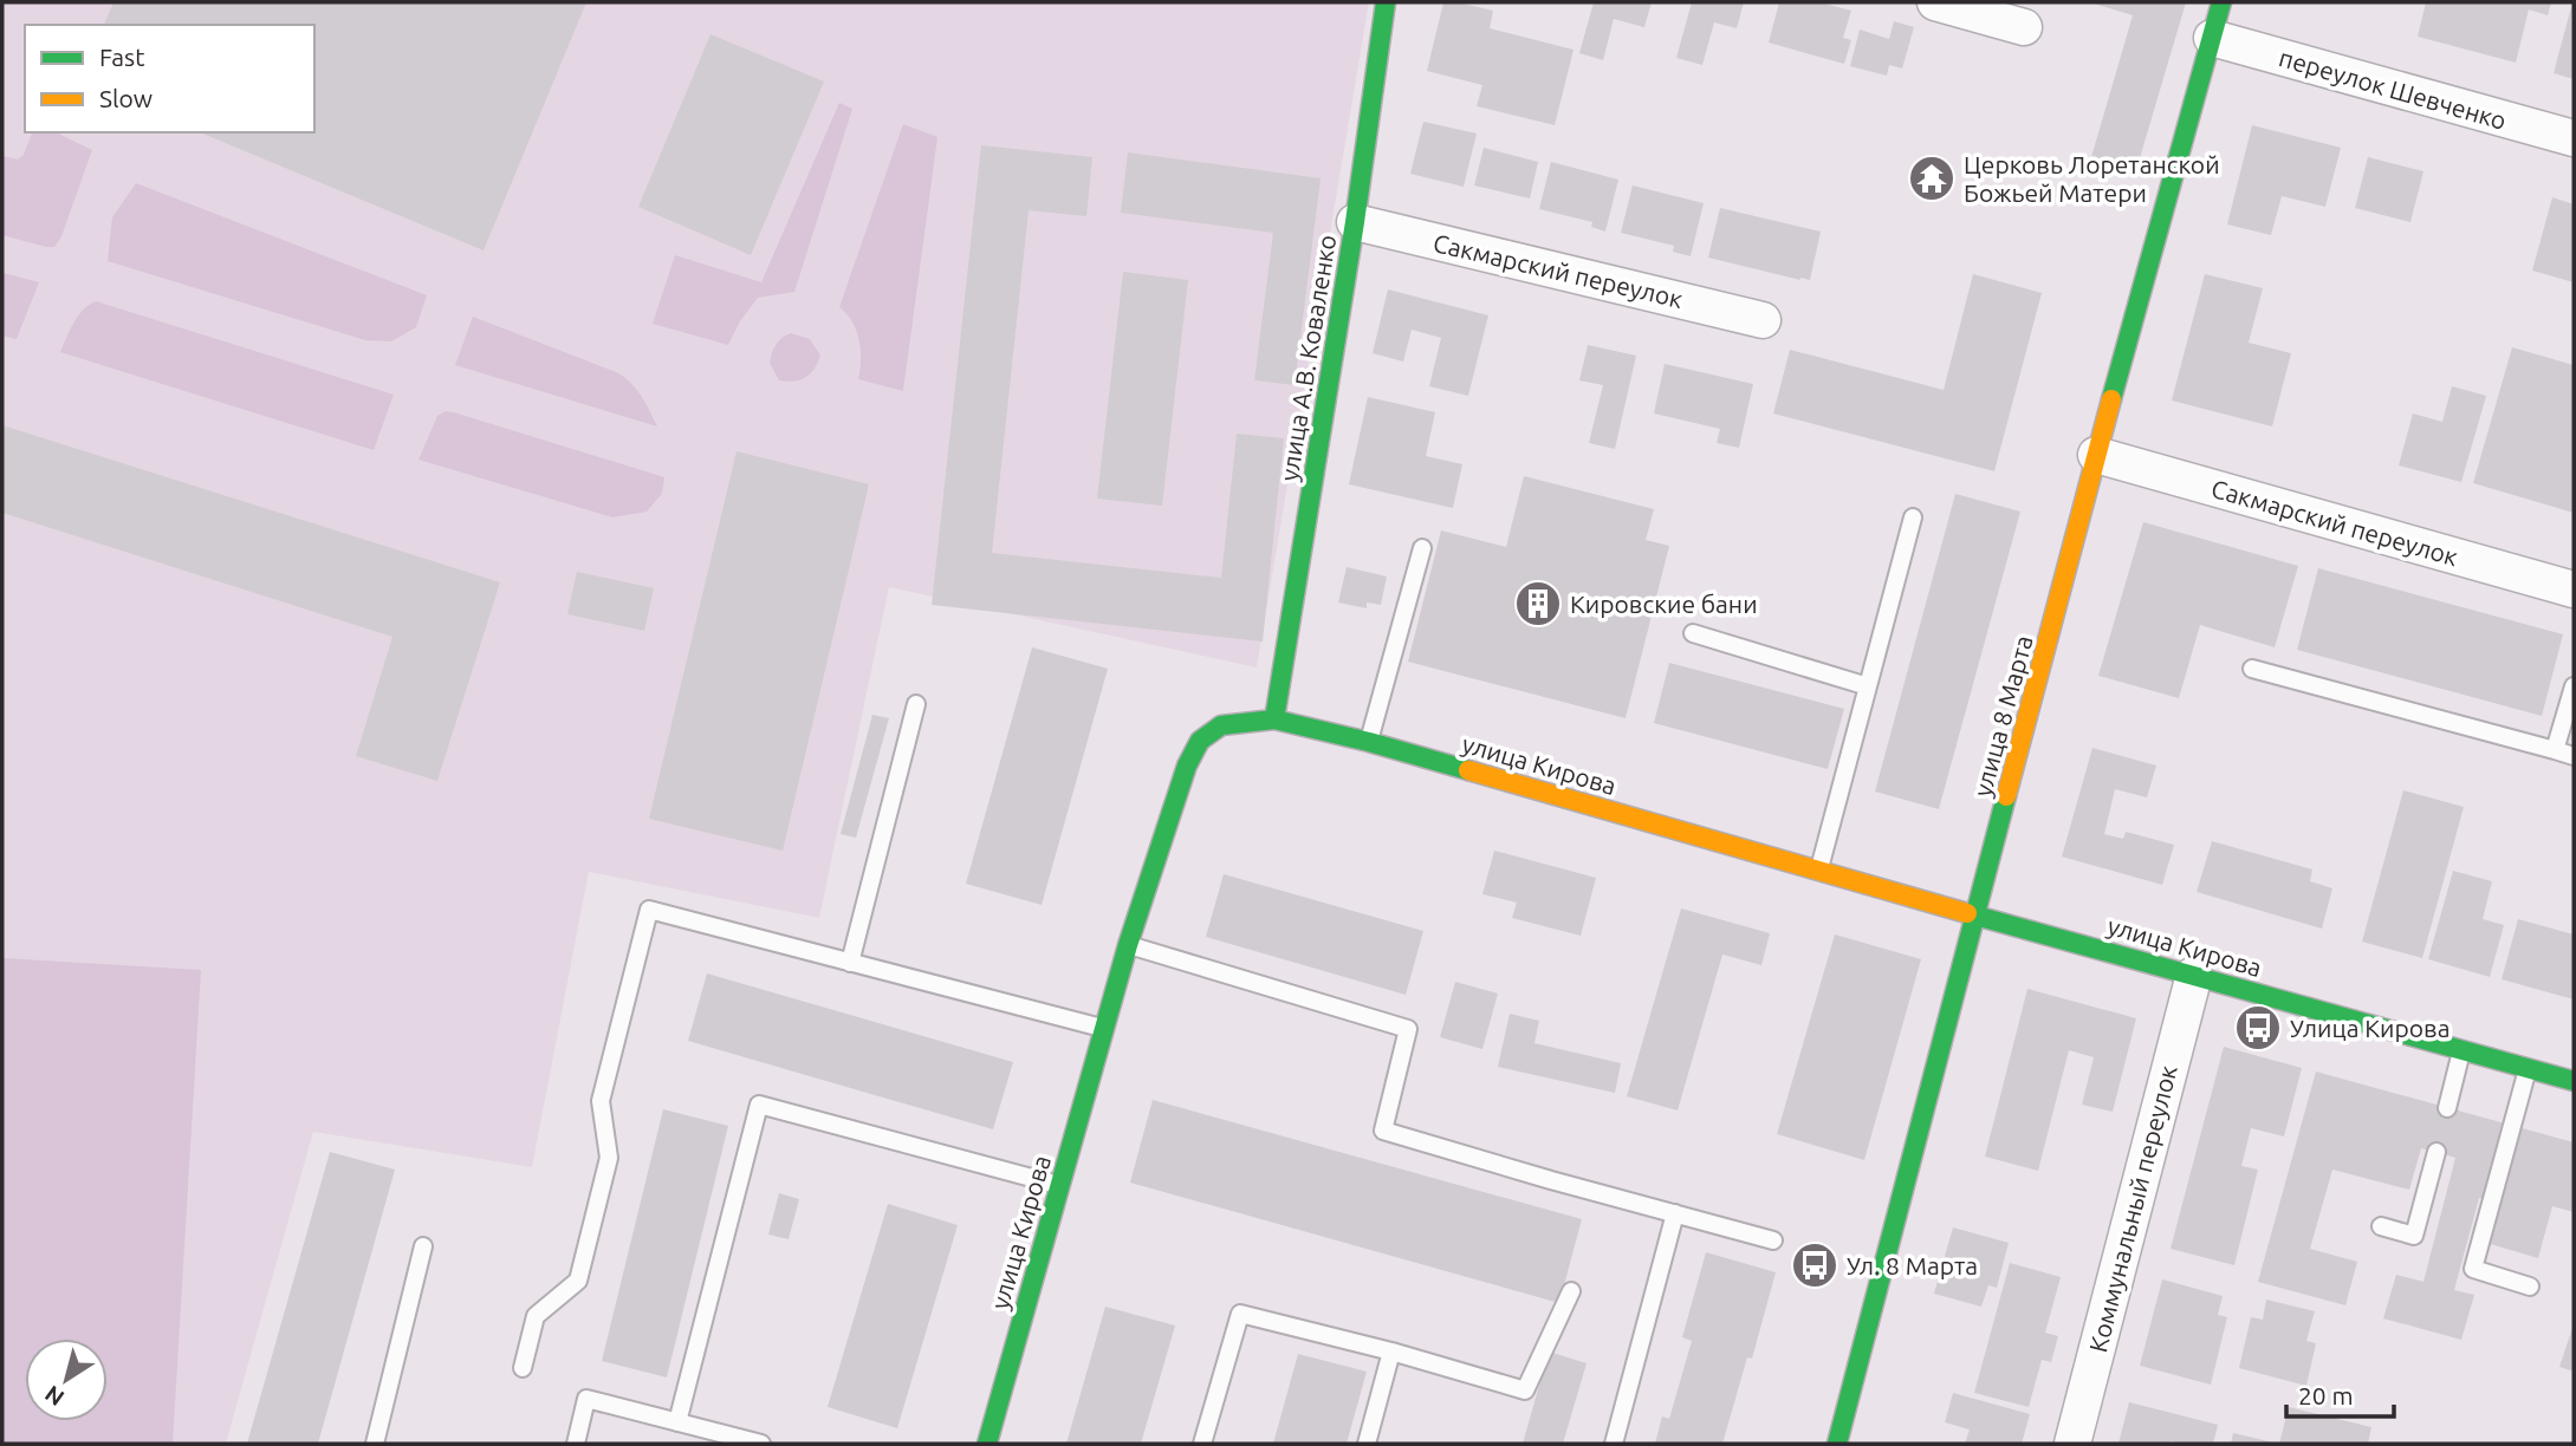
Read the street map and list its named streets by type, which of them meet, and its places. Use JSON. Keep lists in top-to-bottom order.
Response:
{
  "streets": {
    "main road": ["улица А.В. Коваленко", "улица 8 Марта", "улица Кирова"],
    "street": ["переулок Шевченко", "Сакмарский переулок", "Коммунальный переулок"]
  },
  "crossings": [
    ["переулок Шевченко", "улица 8 Марта"],
    ["Сакмарский переулок", "улица А.В. Коваленко"],
    ["Сакмарский переулок", "улица 8 Марта"],
    ["улица А.В. Коваленко", "улица Кирова"],
    ["улица 8 Марта", "улица Кирова"],
    ["улица Кирова", "Коммунальный переулок"]
  ],
  "places": {
    "temple": ["Церковь Лоретанской Божьей Матери"],
    "building": ["Кировские бани"],
    "bus stop": ["Улица Кирова", "Ул. 8 Марта"]
  },
  "legend": ["Fast", "Slow"],
  "scale_bar": "20 m",
  "north": "bottom left"
}
